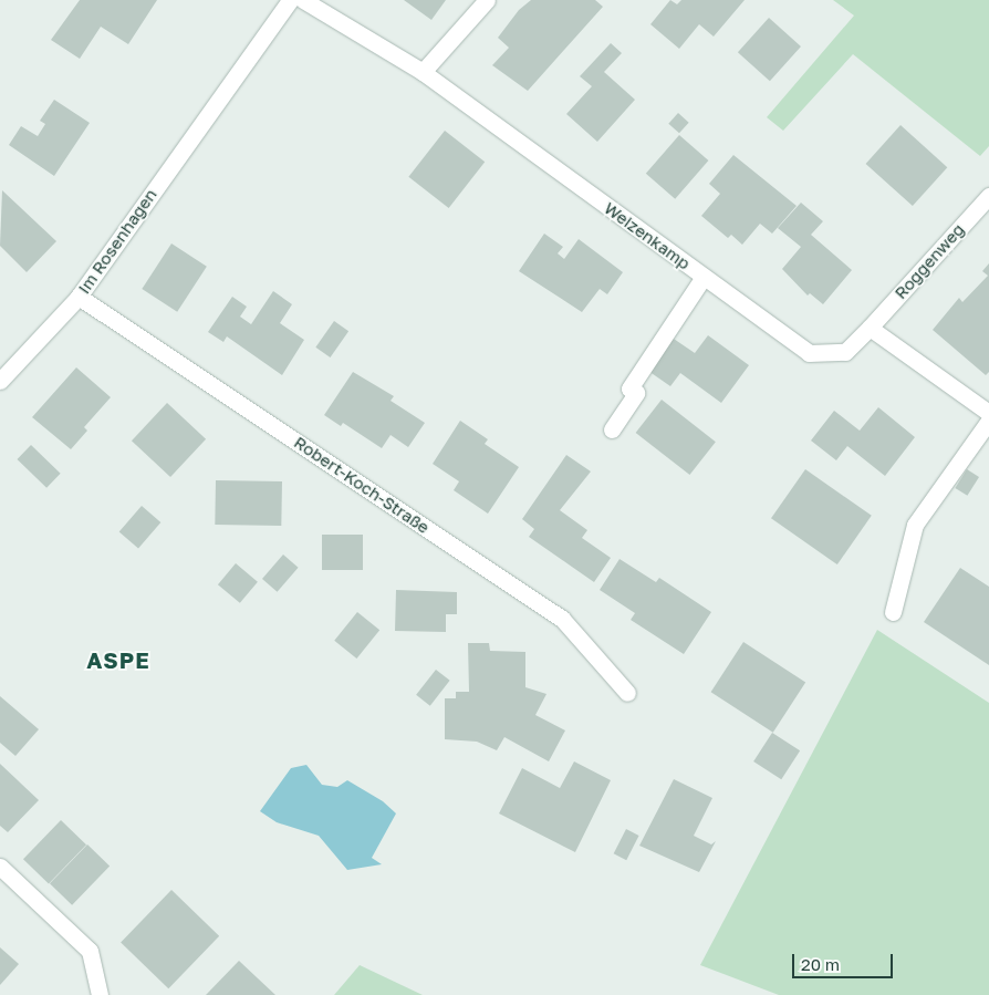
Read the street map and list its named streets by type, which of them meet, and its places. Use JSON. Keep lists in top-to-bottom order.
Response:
{
  "streets": {
    "street": [
      "Weizenkamp",
      "Im Rosenhagen",
      "Roggenweg",
      "Robert-Koch-Straße"
    ]
  },
  "crossings": [
    ["Weizenkamp", "Roggenweg"],
    ["Im Rosenhagen", "Robert-Koch-Straße"]
  ],
  "districts": ["ASPE"],
  "scale_bar": "20 m"
}
